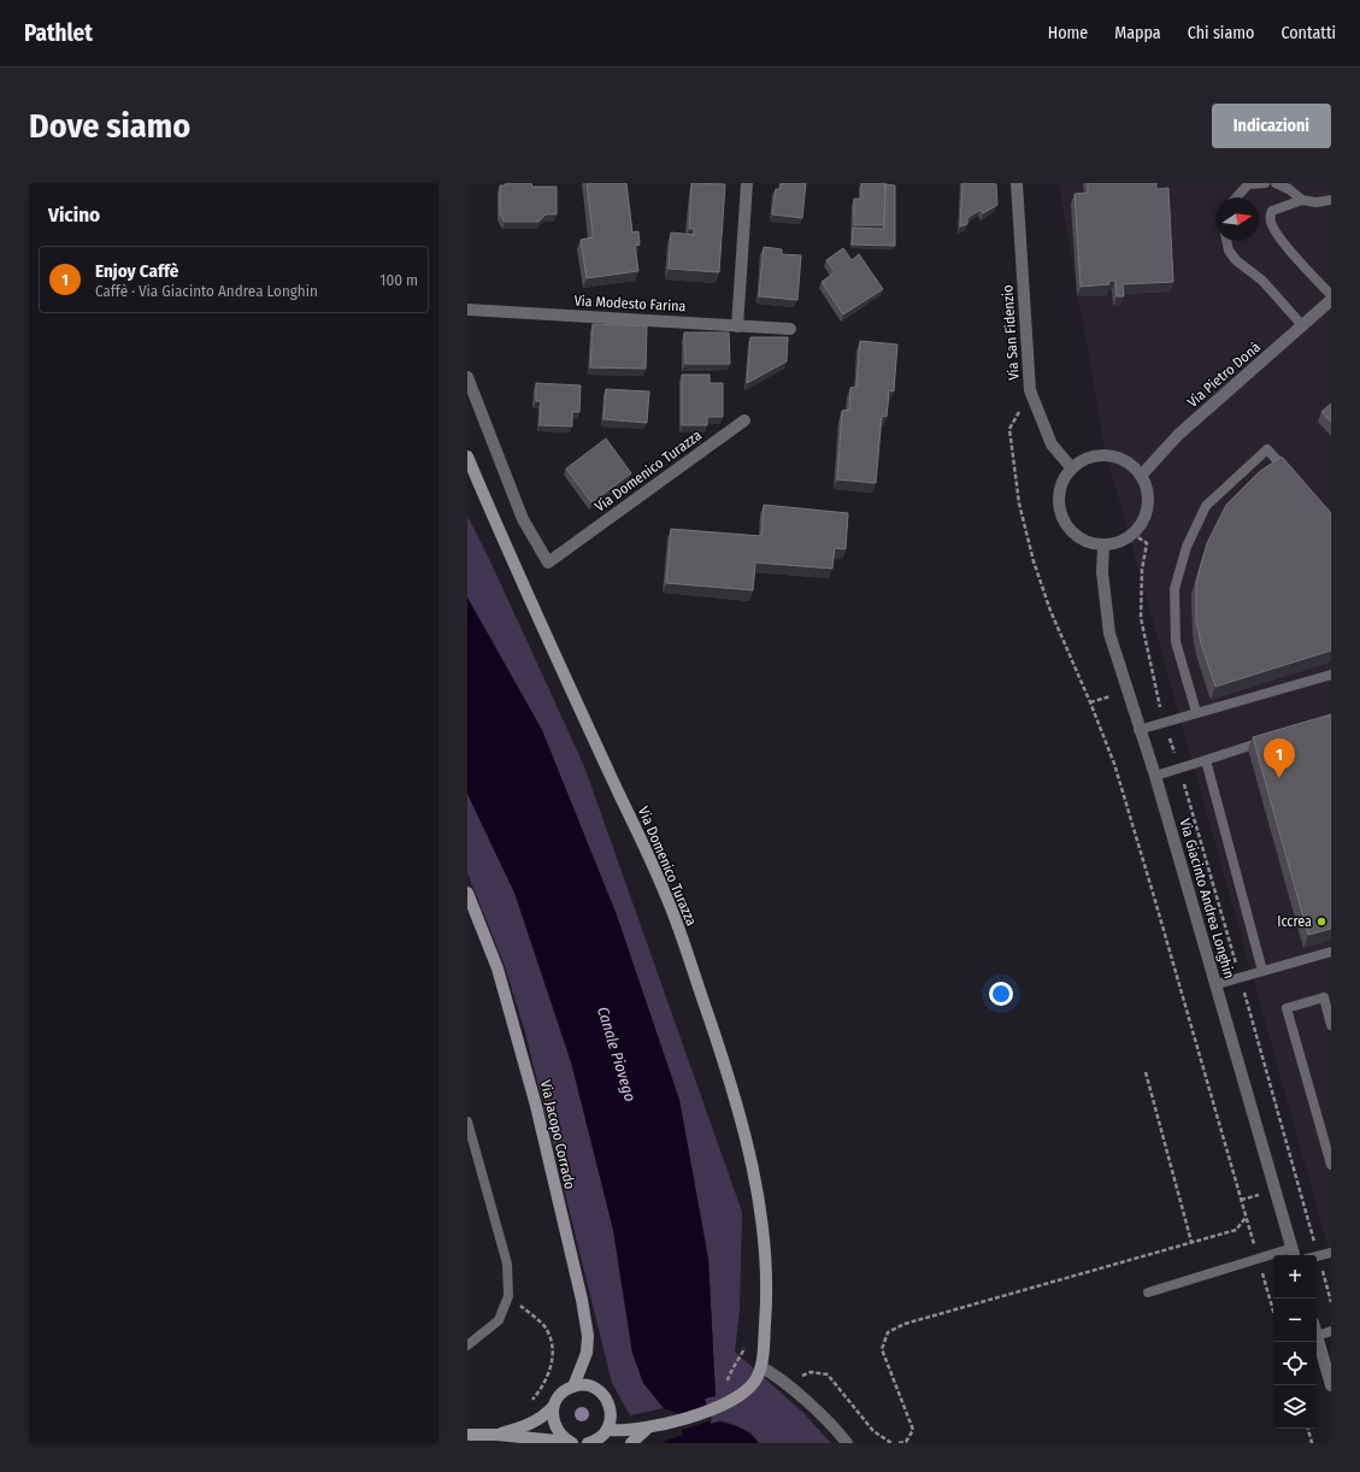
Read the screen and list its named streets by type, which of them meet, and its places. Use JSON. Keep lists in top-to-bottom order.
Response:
{
  "streets": {
    "main road": ["Via Domenico Turazza", "Via Jacopo Corrado"],
    "street": [
      "Via Modesto Farina",
      "Via San Fidenzio",
      "Via Pietro Donà",
      "Via Giacinto Andrea Longhin"
    ]
  },
  "crossings": [
    ["Via San Fidenzio", "Via Pietro Donà"],
    ["Via San Fidenzio", "Via Giacinto Andrea Longhin"],
    ["Via Pietro Donà", "Via Giacinto Andrea Longhin"]
  ],
  "water": ["Canale Piovego"],
  "places": ["Iccrea"],
  "north": "right",
  "page": {
    "header": "Pathlet",
    "nav": [
      "Home",
      "Mappa",
      "Chi siamo",
      "Contatti"
    ],
    "buttons": "Indicazioni",
    "title": "Dove siamo",
    "heading": "Vicino",
    "list": [
      {
        "mark": "1",
        "name": "Enjoy Caffè",
        "note": "Caffè · Via Giacinto Andrea Longhin",
        "value": "100 m"
      }
    ],
    "pins": "1",
    "map_buttons": ["+", "−"]
  }
}
